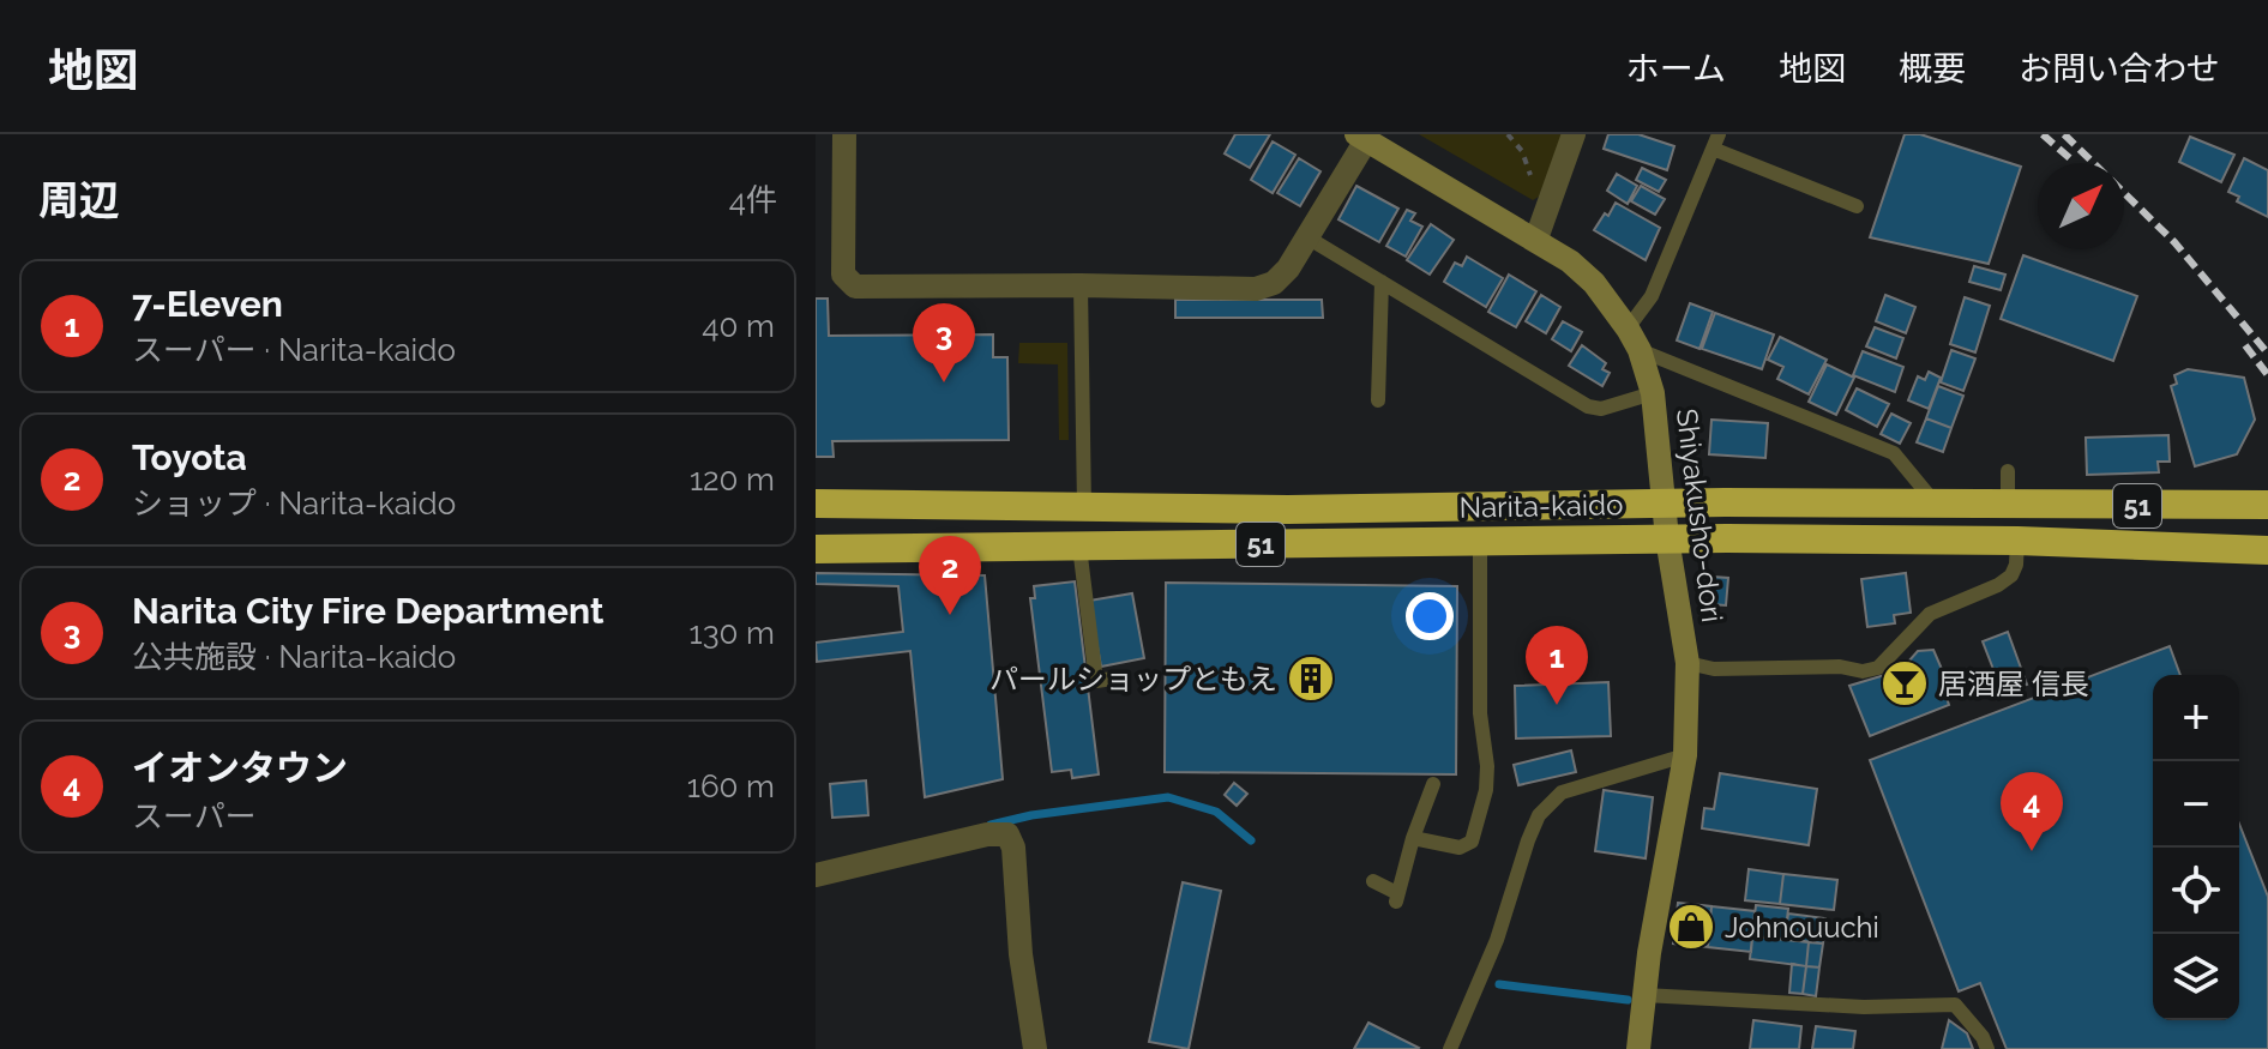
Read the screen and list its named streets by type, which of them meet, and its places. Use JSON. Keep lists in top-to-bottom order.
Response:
{
  "streets": {
    "highway": ["Narita-kaido", "51"],
    "street": ["Shiyakusho-dori"]
  },
  "crossings": [
    ["Narita-kaido", "Shiyakusho-dori"]
  ],
  "places": {
    "building": ["パールショップともえ"],
    "bar": ["居酒屋 信長"],
    "shop": ["Johnouuchi"]
  },
  "north": "top right",
  "page": {
    "header": "地図",
    "nav": [
      "ホーム",
      "地図",
      "概要",
      "お問い合わせ"
    ],
    "heading": ["周辺", "4件"],
    "list": [
      {
        "mark": "1",
        "name": "7-Eleven",
        "note": "スーパー · Narita-kaido",
        "value": "40 m"
      },
      {
        "mark": "2",
        "name": "Toyota",
        "note": "ショップ · Narita-kaido",
        "value": "120 m"
      },
      {
        "mark": "3",
        "name": "Narita City Fire Department",
        "note": "公共施設 · Narita-kaido",
        "value": "130 m"
      },
      {
        "mark": "4",
        "name": "イオンタウン",
        "note": "スーパー",
        "value": "160 m"
      }
    ],
    "pins": [
      "3",
      "2",
      "1",
      "4"
    ],
    "map_buttons": ["+", "−"]
  }
}
